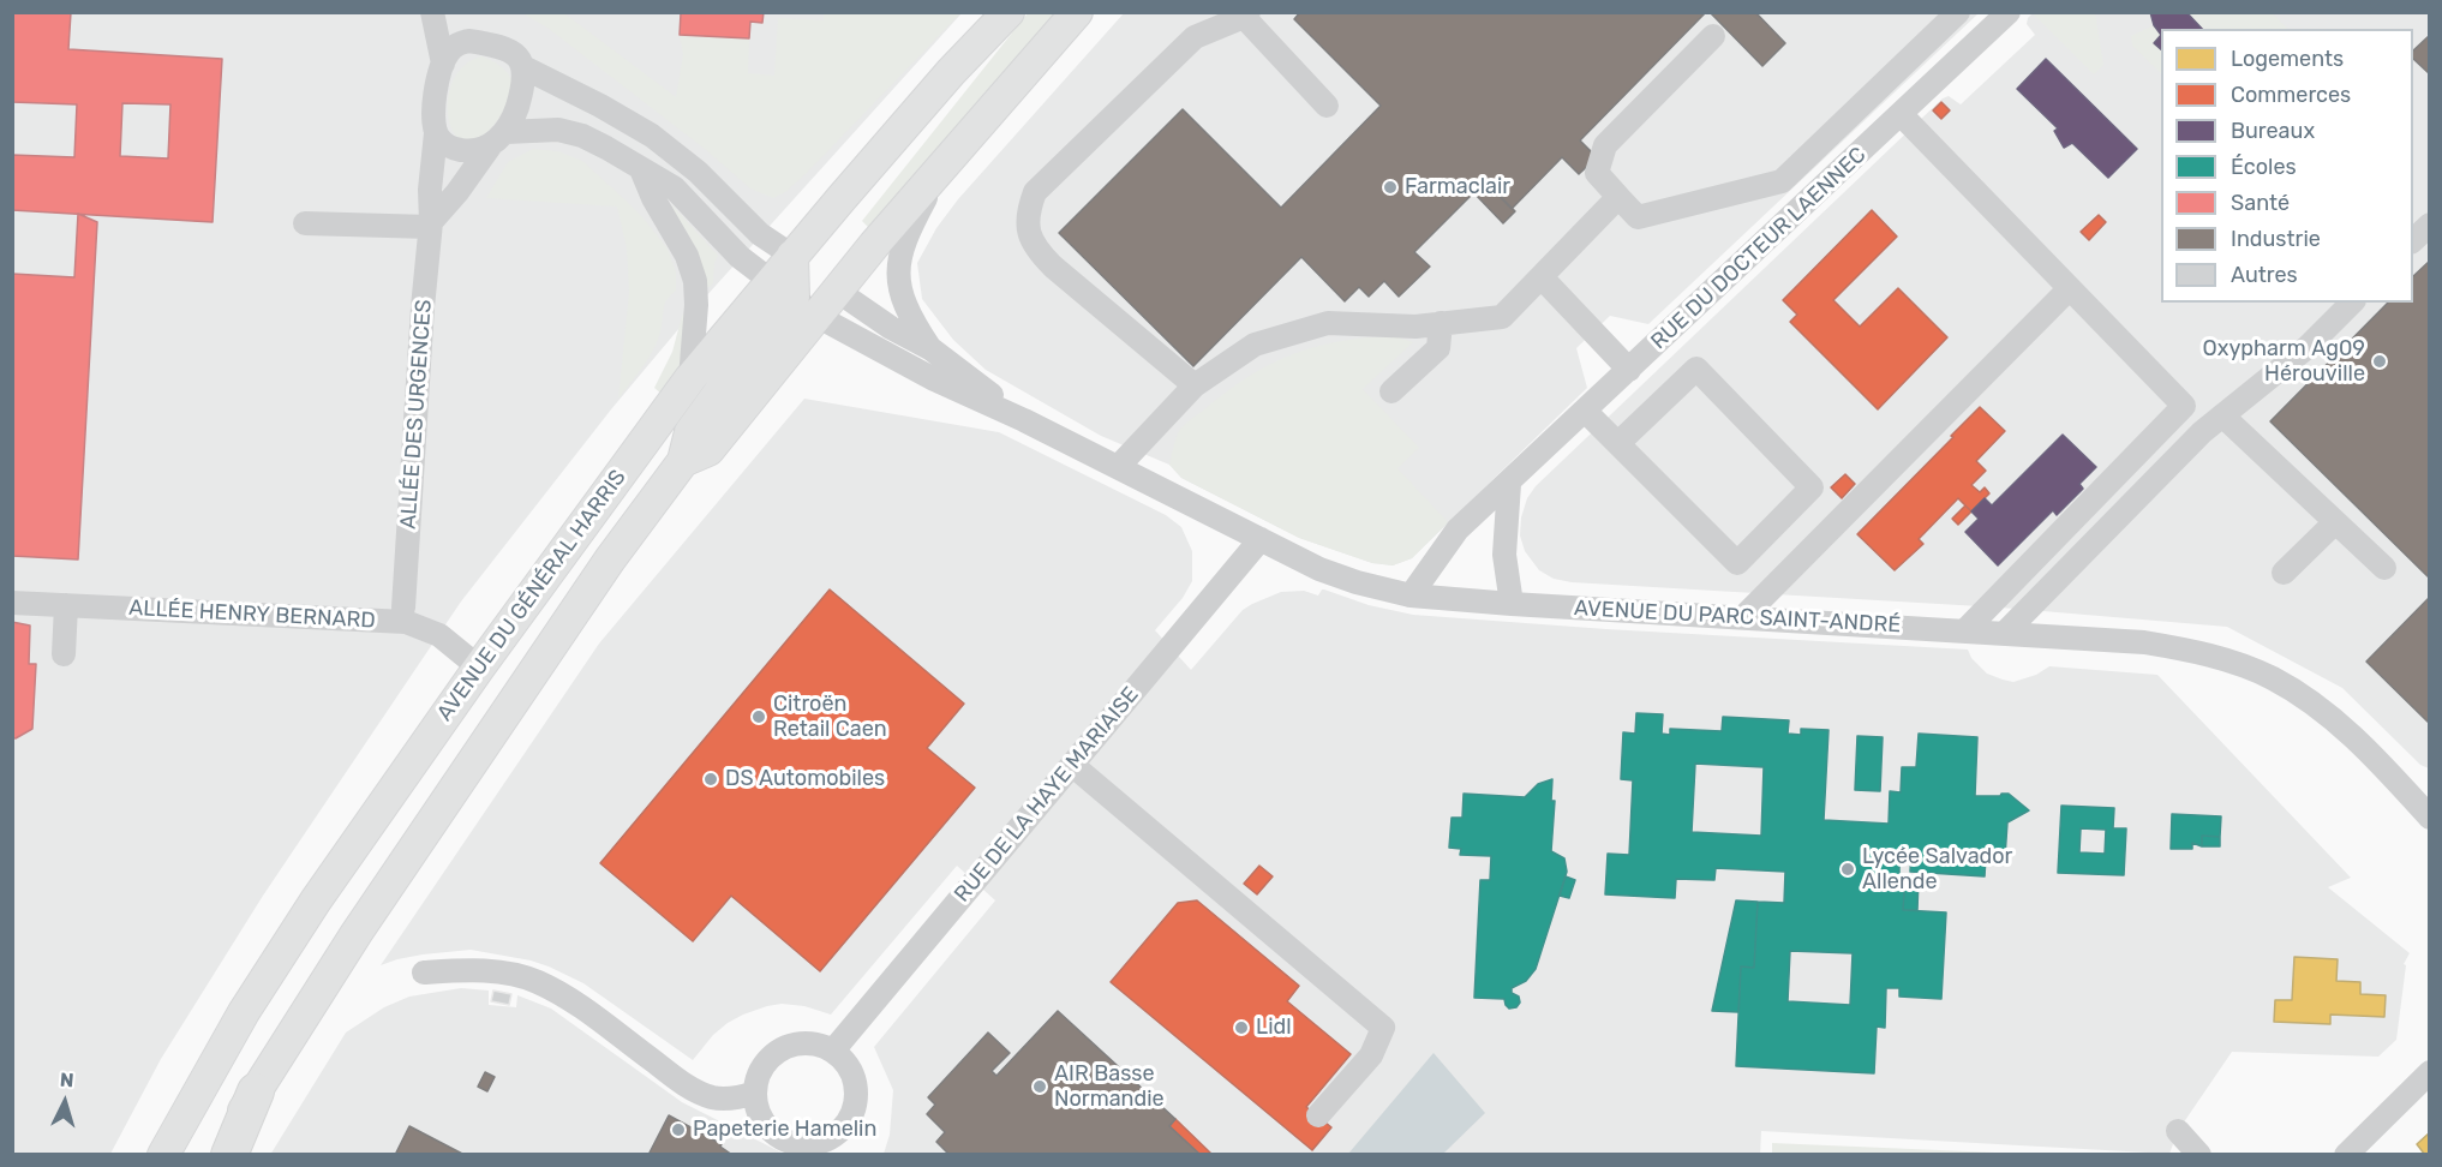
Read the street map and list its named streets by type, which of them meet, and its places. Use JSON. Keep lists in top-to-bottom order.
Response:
{
  "streets": {
    "main road": ["AVENUE DU GÉNÉRAL HARRIS"],
    "street": [
      "RUE DU DOCTEUR LAENNEC",
      "ALLÉE DES URGENCES",
      "ALLÉE HENRY BERNARD",
      "AVENUE DU PARC SAINT-ANDRÉ",
      "RUE DE LA HAYE MARIAISE"
    ]
  },
  "crossings": [
    ["RUE DU DOCTEUR LAENNEC", "AVENUE DU PARC SAINT-ANDRÉ"],
    ["AVENUE DU GÉNÉRAL HARRIS", "ALLÉE HENRY BERNARD"],
    ["AVENUE DU PARC SAINT-ANDRÉ", "RUE DE LA HAYE MARIAISE"]
  ],
  "places": [
    "Farmaclair",
    "Oxypharm Ag09 Hérouville",
    "Citroën Retail Caen",
    "DS Automobiles",
    "Lycée Salvador Allende",
    "Lidl",
    "AIR Basse Normandie",
    "Papeterie Hamelin"
  ],
  "legend": [
    "Logements",
    "Commerces",
    "Bureaux",
    "Écoles",
    "Santé",
    "Industrie",
    "Autres"
  ],
  "north": "top"
}
